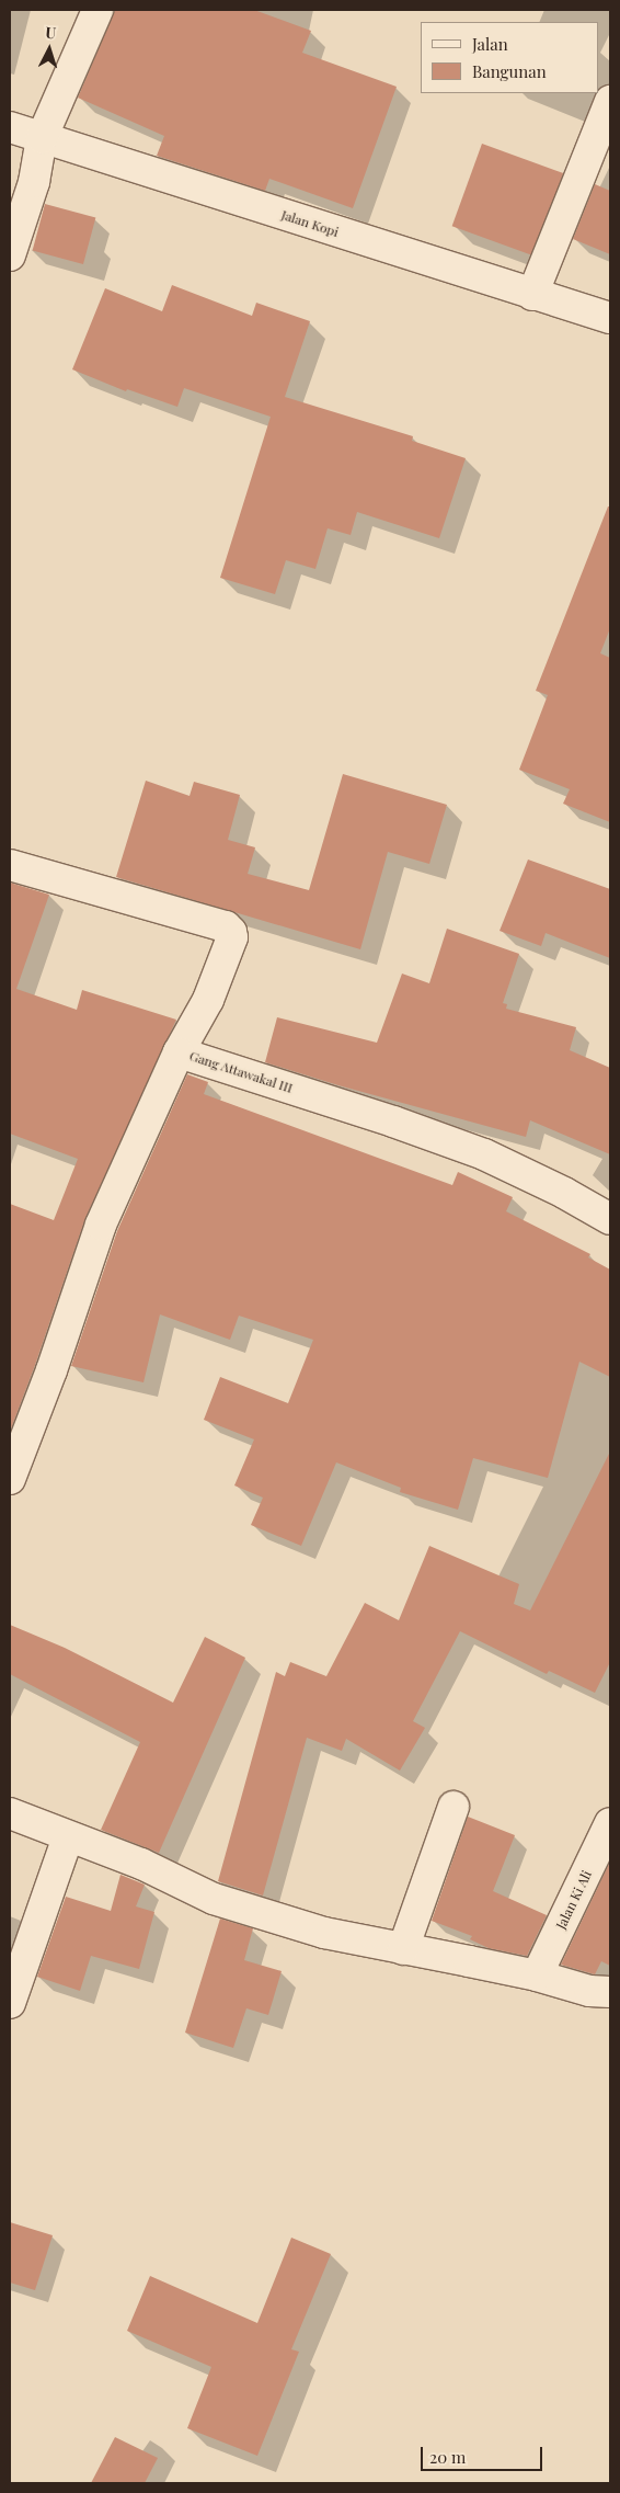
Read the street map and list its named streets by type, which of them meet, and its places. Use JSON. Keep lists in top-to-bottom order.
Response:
{
  "streets": {
    "street": ["Jalan Kopi", "Gang Attawakal III", "Jalan Ki Ali"]
  },
  "legend": ["Jalan", "Bangunan"],
  "scale_bar": "20 m",
  "north": "top"
}
